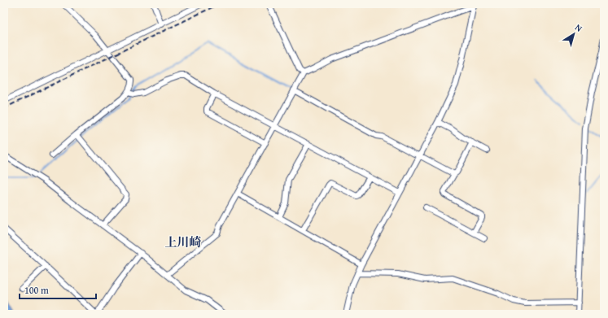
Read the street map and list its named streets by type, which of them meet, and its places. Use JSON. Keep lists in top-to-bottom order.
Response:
{
  "districts": ["上川崎"],
  "scale_bar": "100 m",
  "north": "top right"
}
